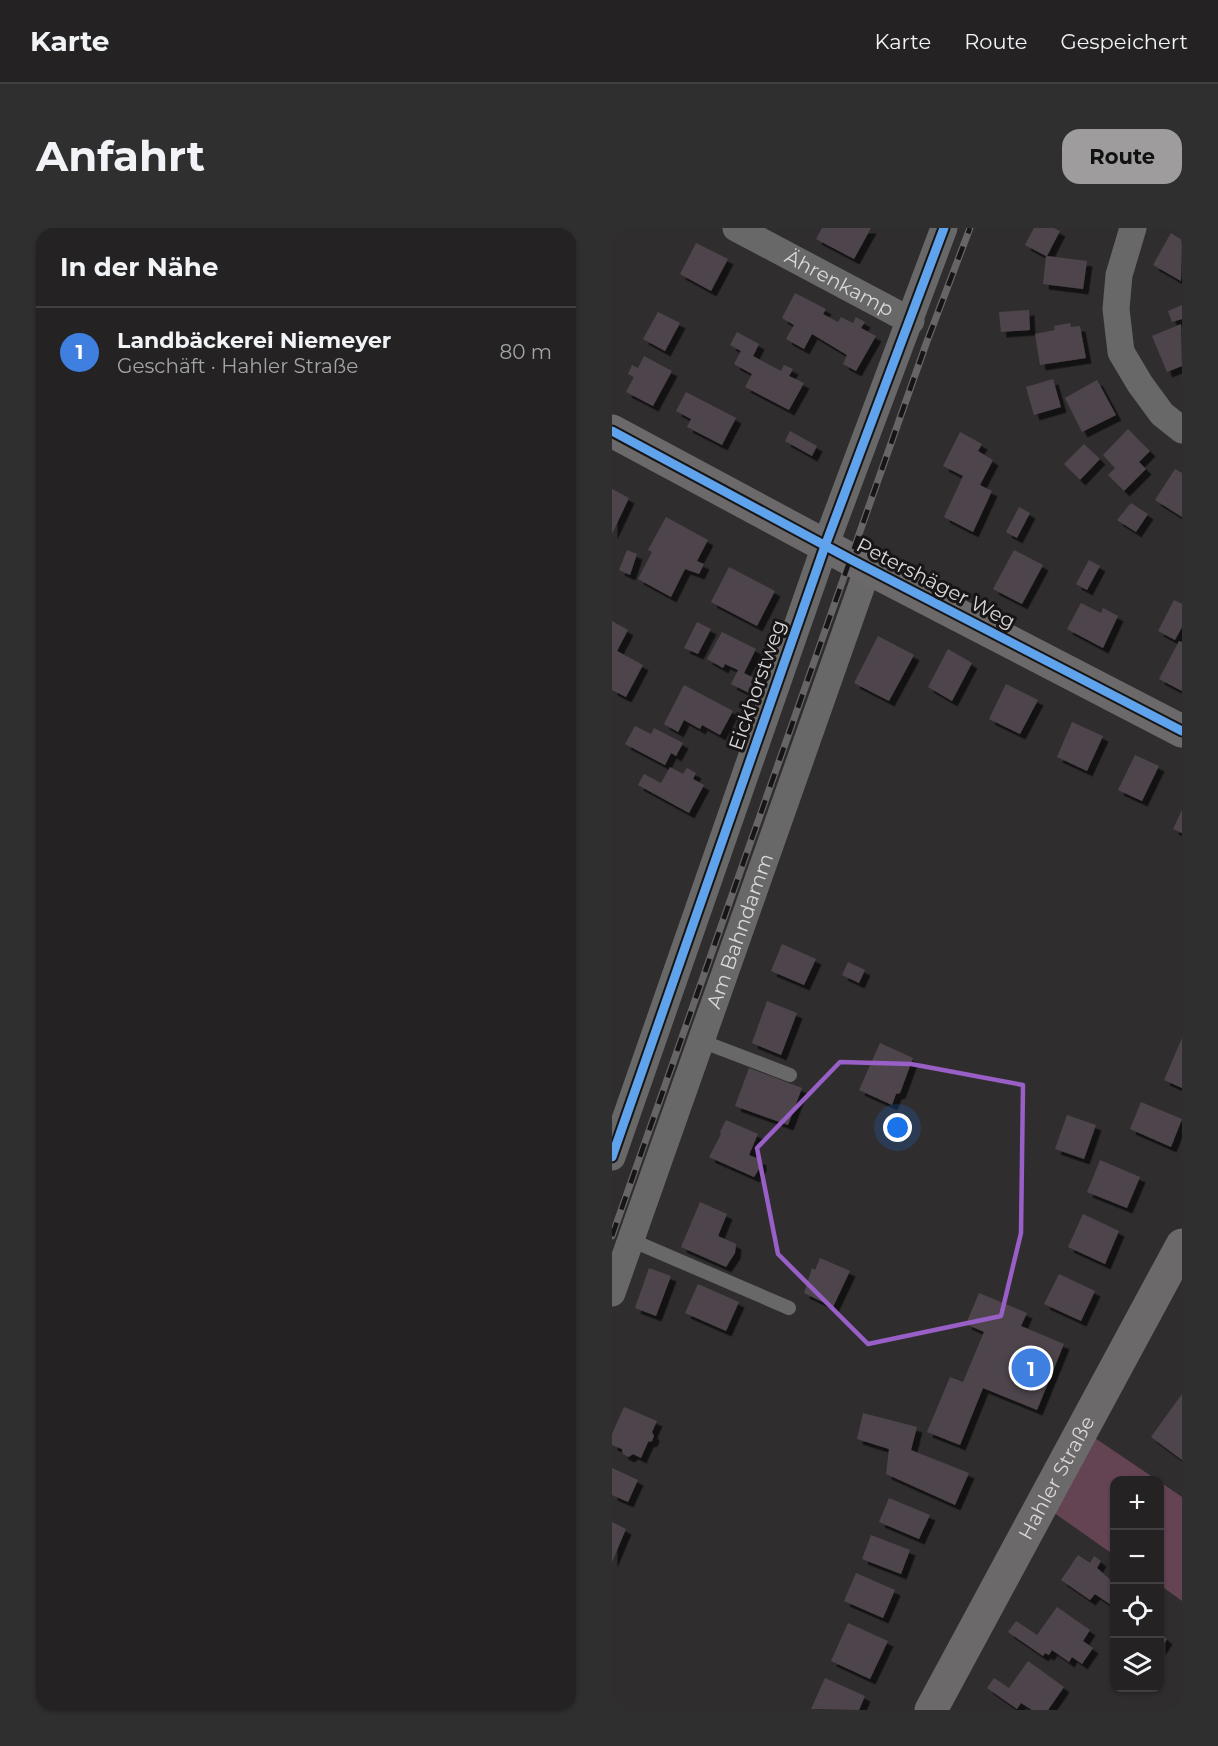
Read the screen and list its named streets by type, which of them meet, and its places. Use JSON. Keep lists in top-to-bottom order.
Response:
{
  "streets": {
    "street": [
      "Ährenkamp",
      "Petershäger Weg",
      "Eickhorstweg",
      "Am Bahndamm",
      "Hahler Straße"
    ]
  },
  "crossings": [
    ["Ährenkamp", "Eickhorstweg"],
    ["Petershäger Weg", "Eickhorstweg"],
    ["Petershäger Weg", "Am Bahndamm"]
  ],
  "page": {
    "header": "Karte",
    "nav": ["Karte", "Route", "Gespeichert"],
    "buttons": "Route",
    "title": "Anfahrt",
    "heading": "In der Nähe",
    "list": [
      {
        "mark": "1",
        "name": "Landbäckerei Niemeyer",
        "note": "Geschäft · Hahler Straße",
        "value": "80 m"
      }
    ],
    "pins": "1",
    "map_buttons": ["+", "−"]
  }
}
